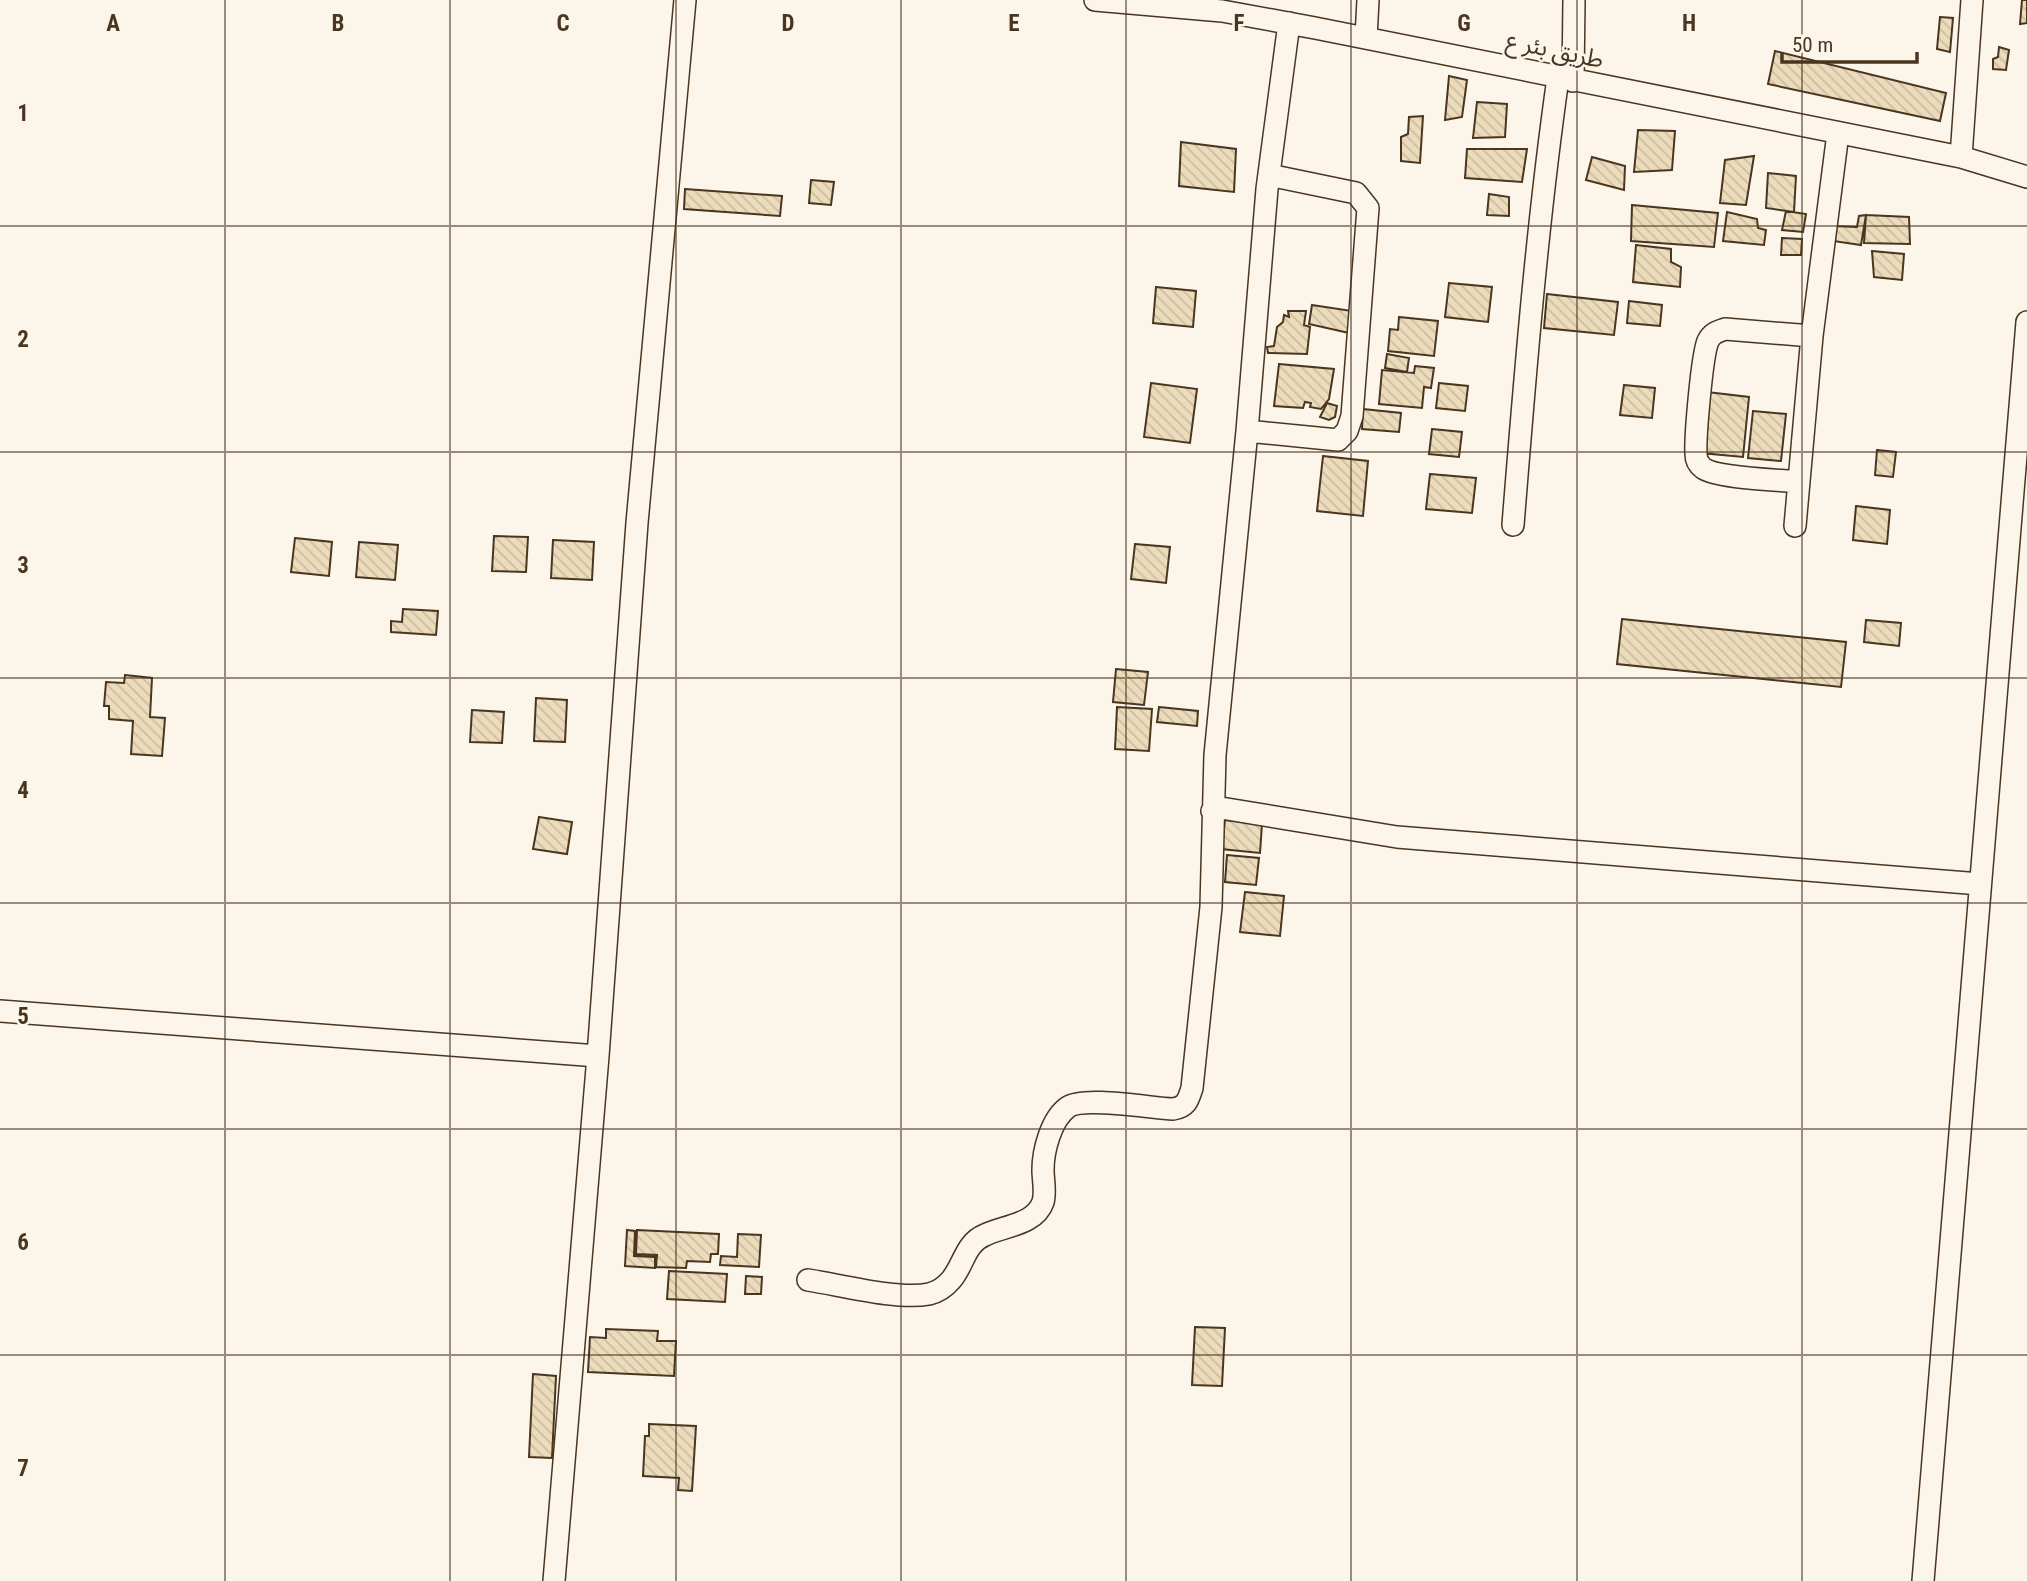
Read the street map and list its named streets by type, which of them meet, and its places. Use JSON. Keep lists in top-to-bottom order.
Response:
{
  "streets": {
    "street": ["طريق بئر ع"]
  },
  "scale_bar": "50 m",
  "grid": {
    "columns": [
      "A",
      "B",
      "C",
      "D",
      "E",
      "F",
      "G",
      "H"
    ],
    "rows": [
      "1",
      "2",
      "3",
      "4",
      "5",
      "6",
      "7"
    ]
  }
}
